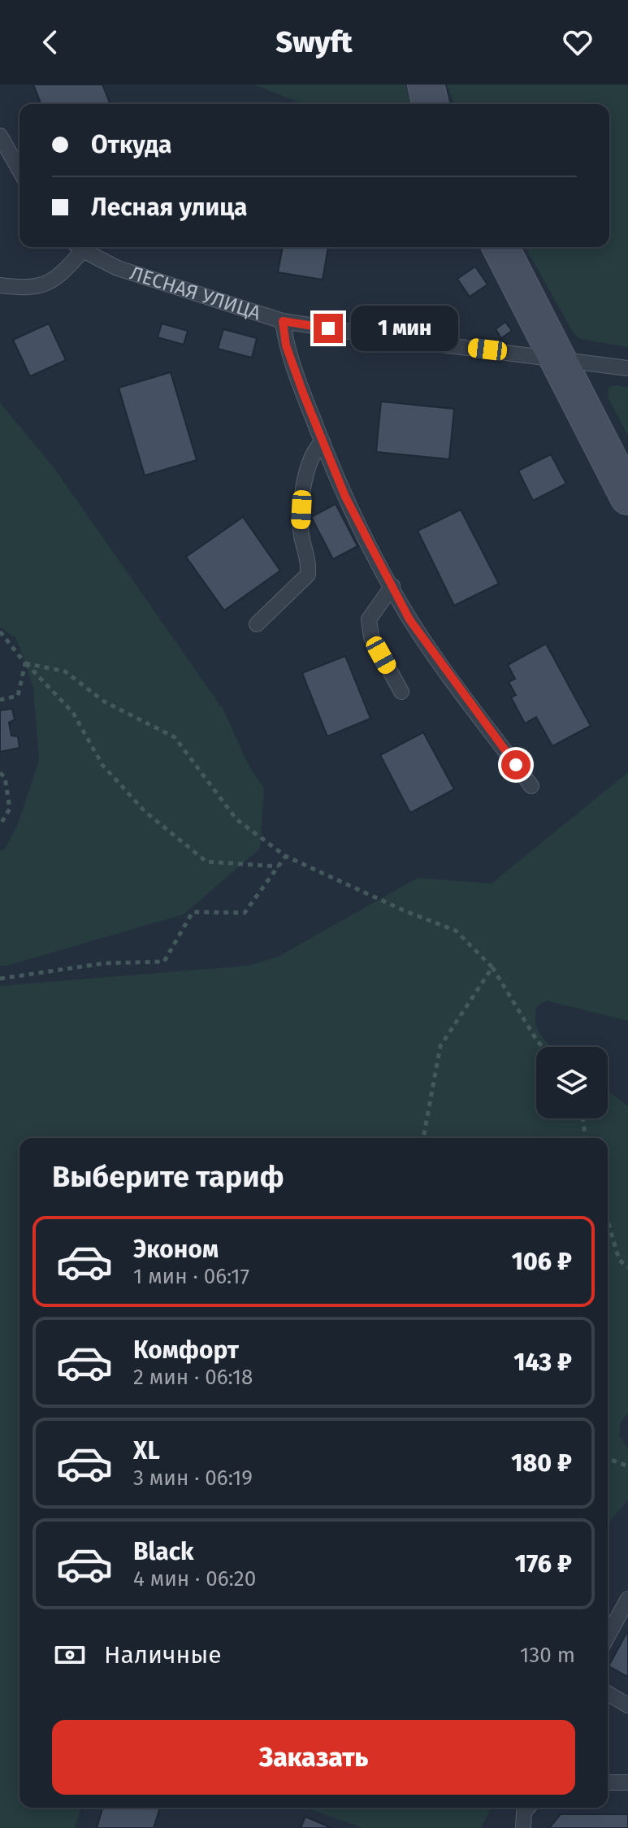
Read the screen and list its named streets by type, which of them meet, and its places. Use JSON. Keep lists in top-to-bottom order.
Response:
{
  "streets": {
    "lane": ["ЛЕСНАЯ УЛИЦА"]
  },
  "page": {
    "header": "Swyft",
    "banner": ["Откуда", "Лесная улица"],
    "bubble": "1 мин",
    "heading": "Выберите тариф",
    "list": [
      {
        "name": "Эконом",
        "note": "1 мин · 06:17",
        "value": "106 ₽"
      },
      {
        "name": "Комфорт",
        "note": "2 мин · 06:18",
        "value": "143 ₽"
      },
      {
        "name": "XL",
        "note": "3 мин · 06:19",
        "value": "180 ₽"
      },
      {
        "name": "Black",
        "note": "4 мин · 06:20",
        "value": "176 ₽"
      }
    ],
    "pay": ["Наличные", "130 m"],
    "buttons": "Заказать"
  }
}
